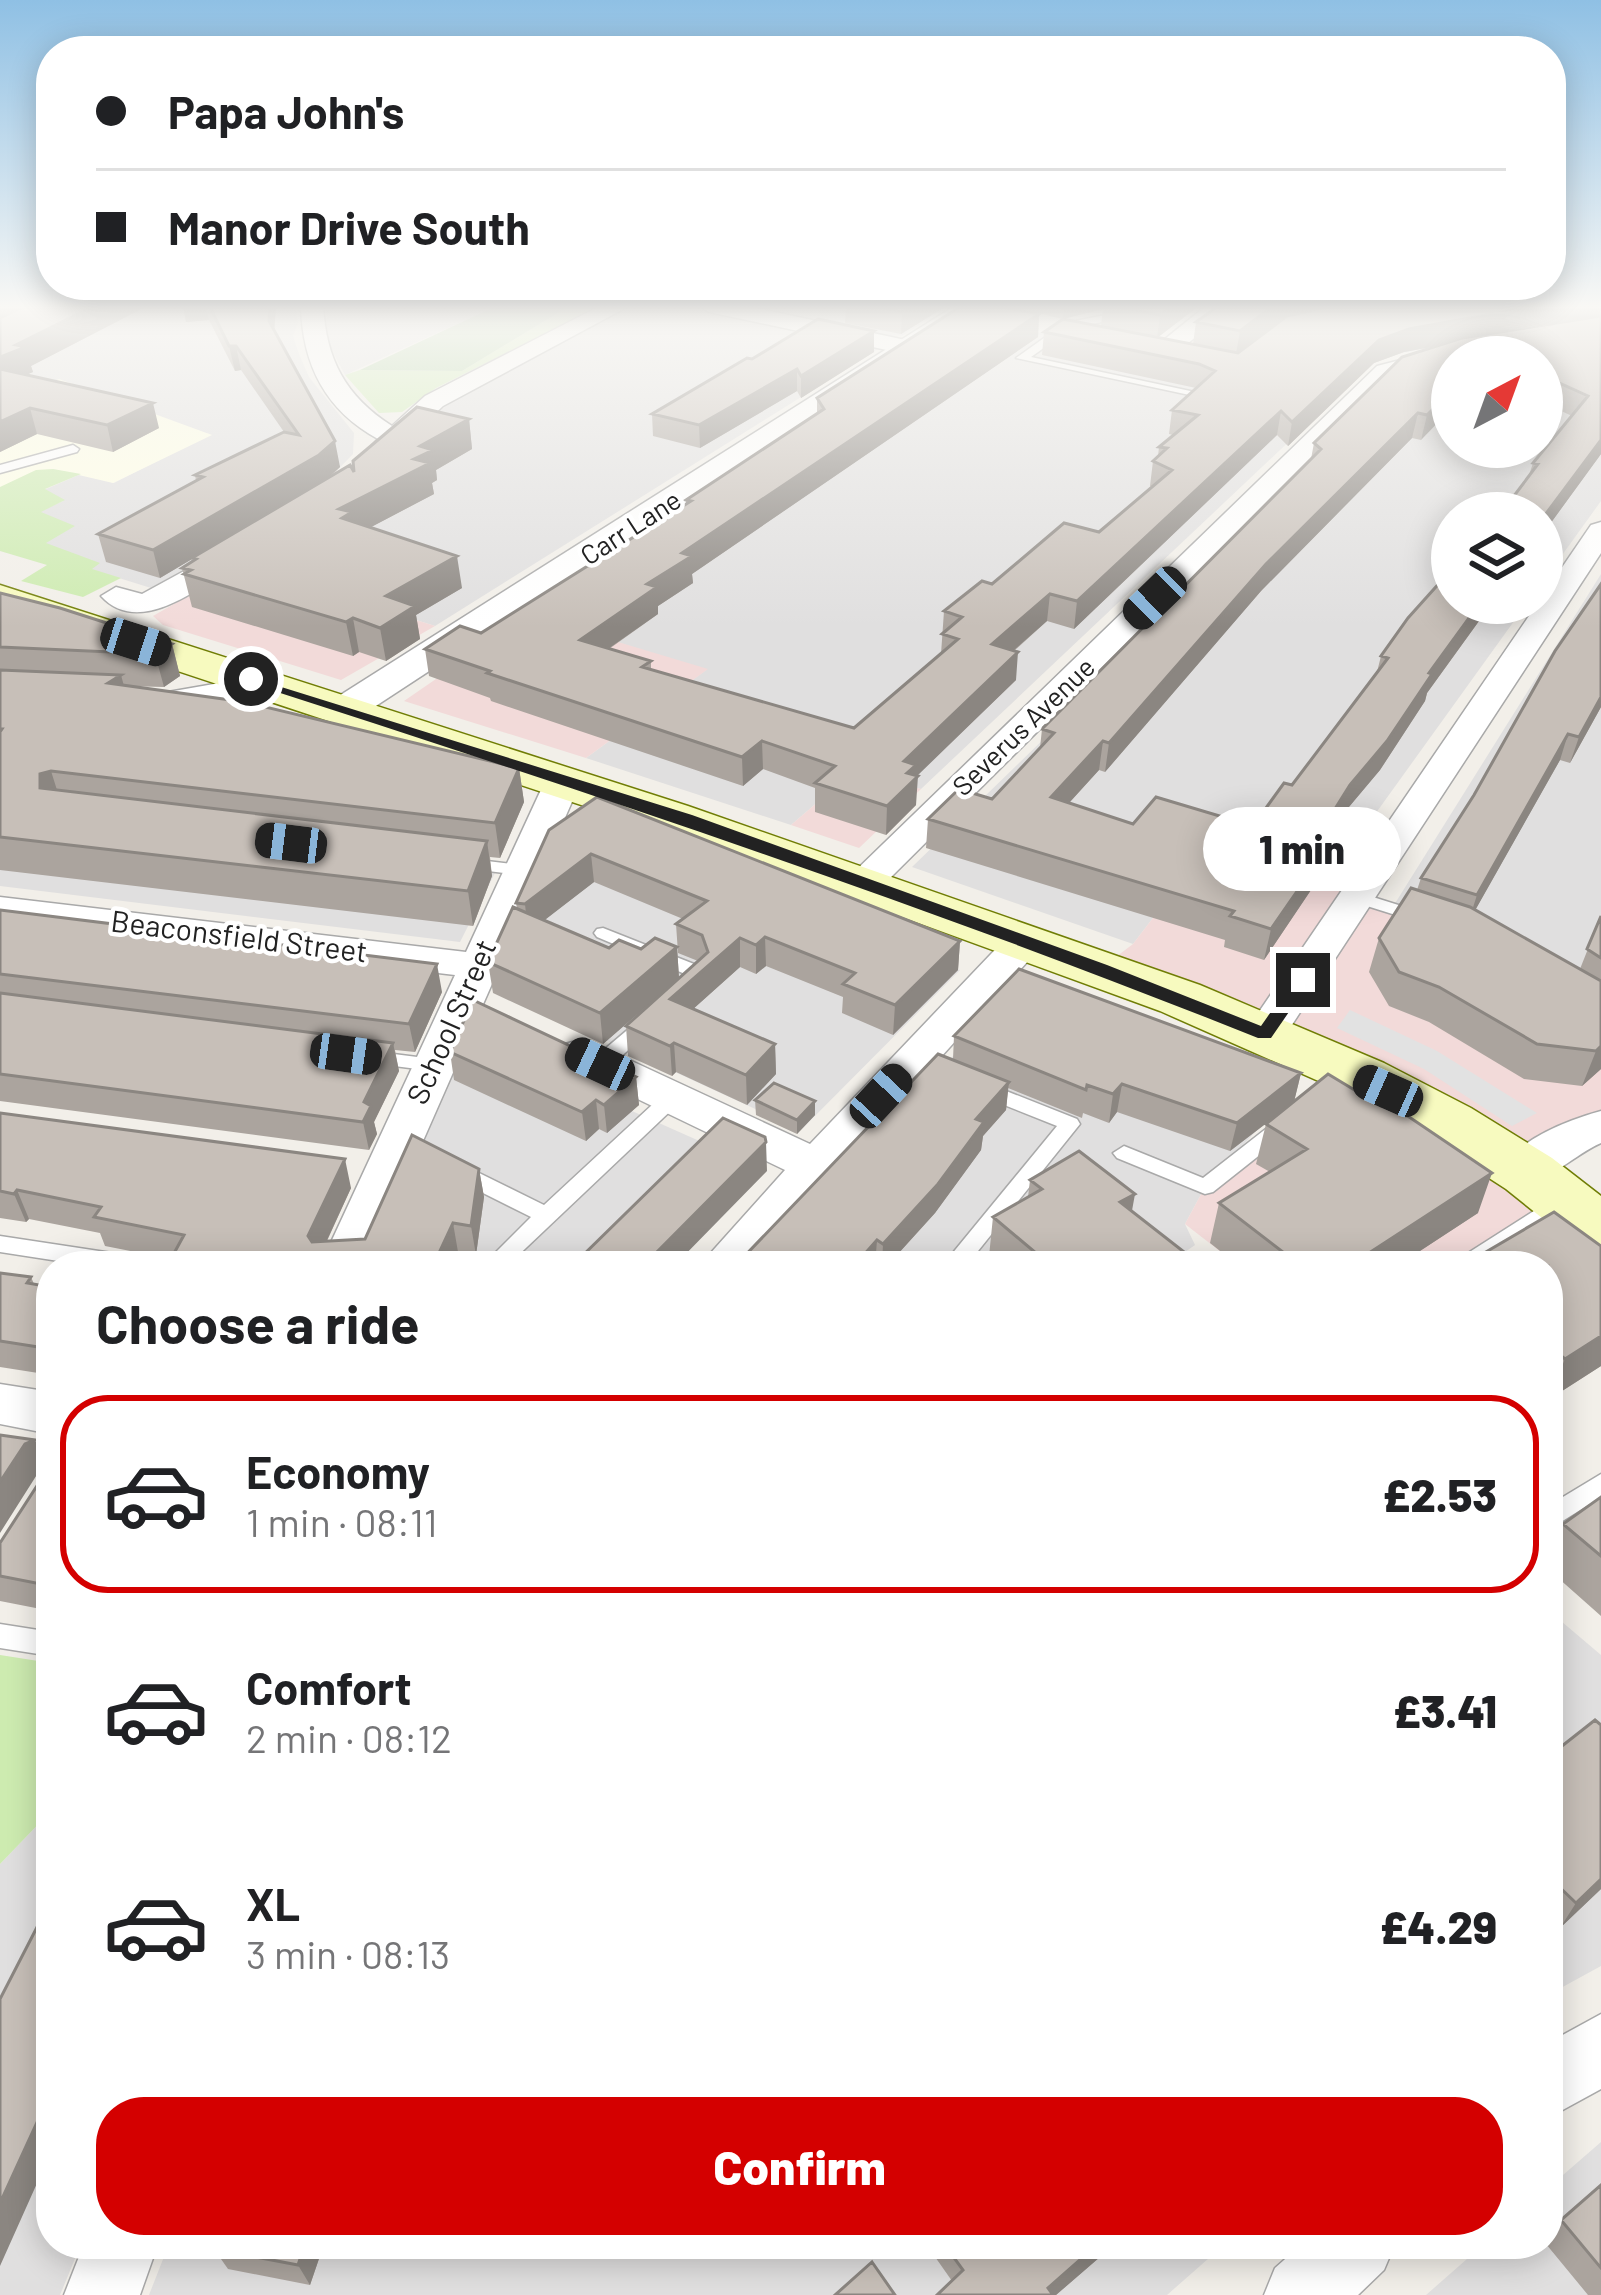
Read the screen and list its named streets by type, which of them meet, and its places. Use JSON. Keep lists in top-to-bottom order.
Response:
{
  "streets": {
    "street": [
      "Carr Lane",
      "Severus Avenue",
      "Beaconsfield Street",
      "School Street"
    ]
  },
  "crossings": [
    ["Beaconsfield Street", "School Street"]
  ],
  "north": "top right",
  "page": {
    "banner": ["Papa John's", "Manor Drive South"],
    "bubble": "1 min",
    "heading": "Choose a ride",
    "list": [
      {
        "name": "Economy",
        "note": "1 min · 08:11",
        "value": "£2.53"
      },
      {
        "name": "Comfort",
        "note": "2 min · 08:12",
        "value": "£3.41"
      },
      {
        "name": "XL",
        "note": "3 min · 08:13",
        "value": "£4.29"
      }
    ],
    "buttons": "Confirm"
  }
}
